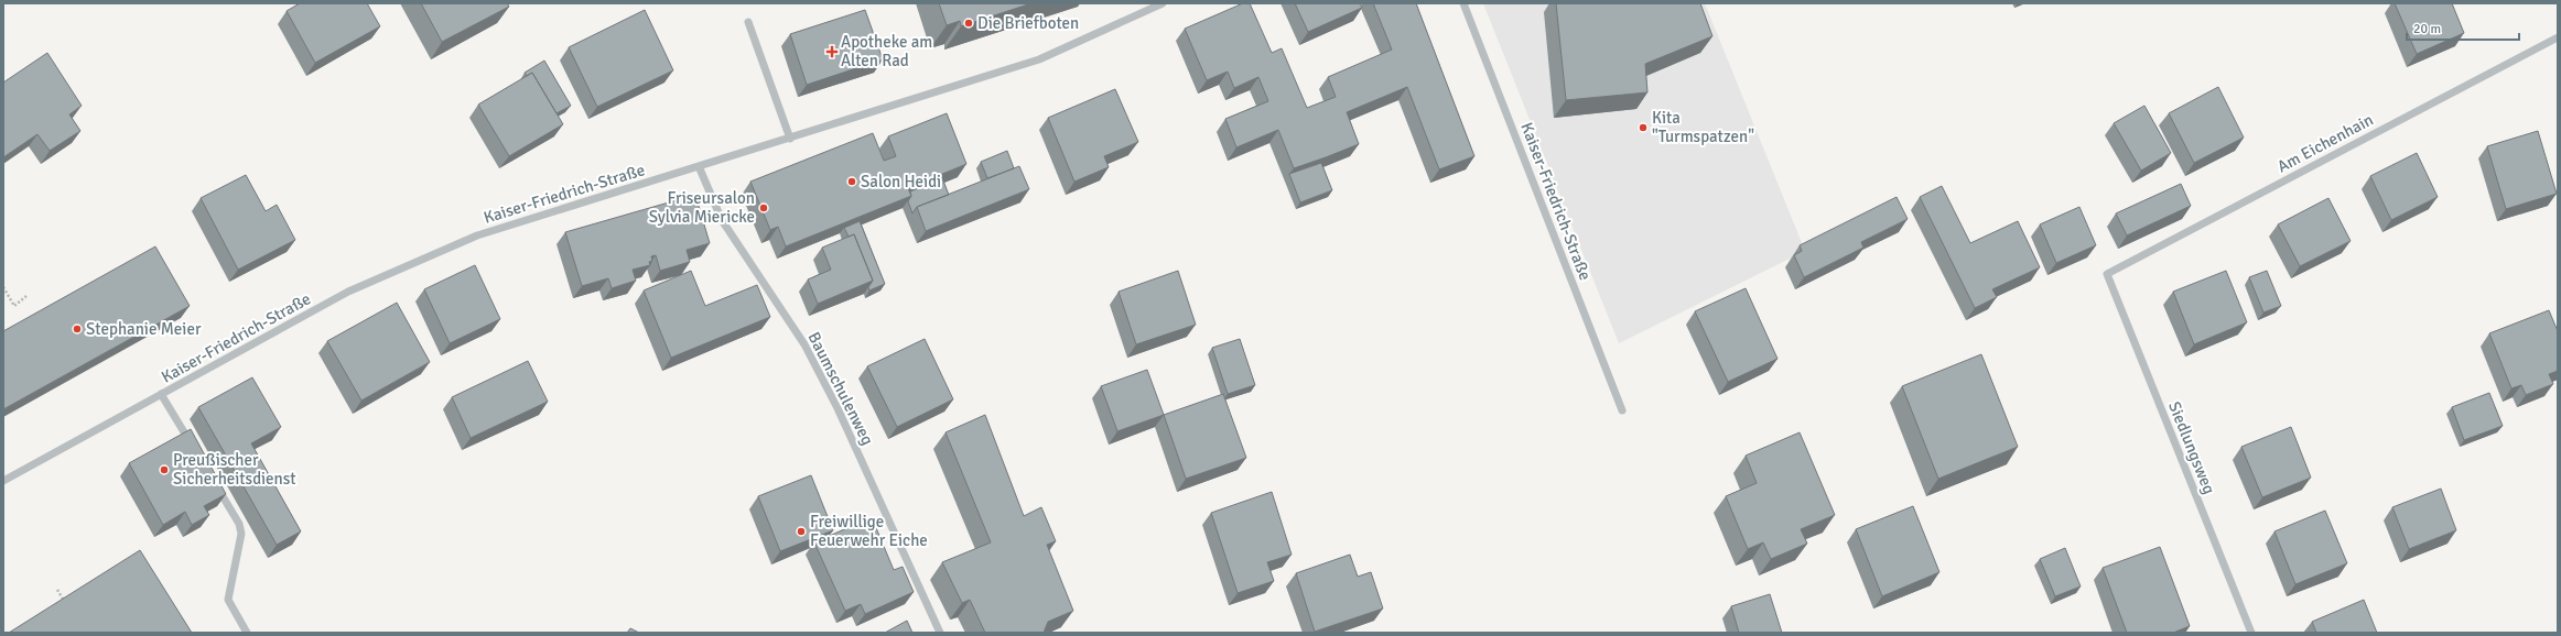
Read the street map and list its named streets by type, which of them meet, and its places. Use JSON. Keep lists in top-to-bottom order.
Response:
{
  "streets": {
    "street": [
      "Am Eichenhain",
      "Kaiser-Friedrich-Straße",
      "Baumschulenweg",
      "Siedlungsweg"
    ]
  },
  "crossings": [
    ["Am Eichenhain", "Siedlungsweg"],
    ["Kaiser-Friedrich-Straße", "Baumschulenweg"]
  ],
  "places": {
    "other": [
      "Die Briefboten",
      "Kita \"Turmspatzen\"",
      "Salon Heidi",
      "Friseursalon Sylvia Miericke",
      "Stephanie Meier",
      "Preußischer Sicherheitsdienst",
      "Freiwillige Feuerwehr Eiche"
    ],
    "health": ["Apotheke am Alten Rad"]
  },
  "scale_bar": "20 m"
}
